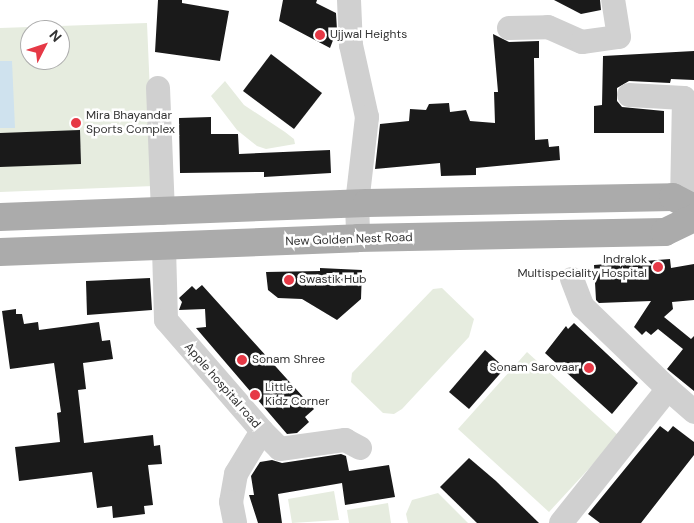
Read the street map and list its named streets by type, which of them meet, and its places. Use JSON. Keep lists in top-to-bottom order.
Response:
{
  "streets": {
    "main road": ["New Golden Nest Road"],
    "street": ["Apple hospital road"]
  },
  "crossings": [
    ["New Golden Nest Road", "Apple hospital road"]
  ],
  "places": [
    "Ujjwal Heights",
    "Mira Bhayandar Sports Complex",
    "Indralok Multispeciality Hospital",
    "Swastik Hub",
    "Sonam Shree",
    "Sonam Sarovaar",
    "Little Kidz Corner"
  ],
  "north": "top right"
}
